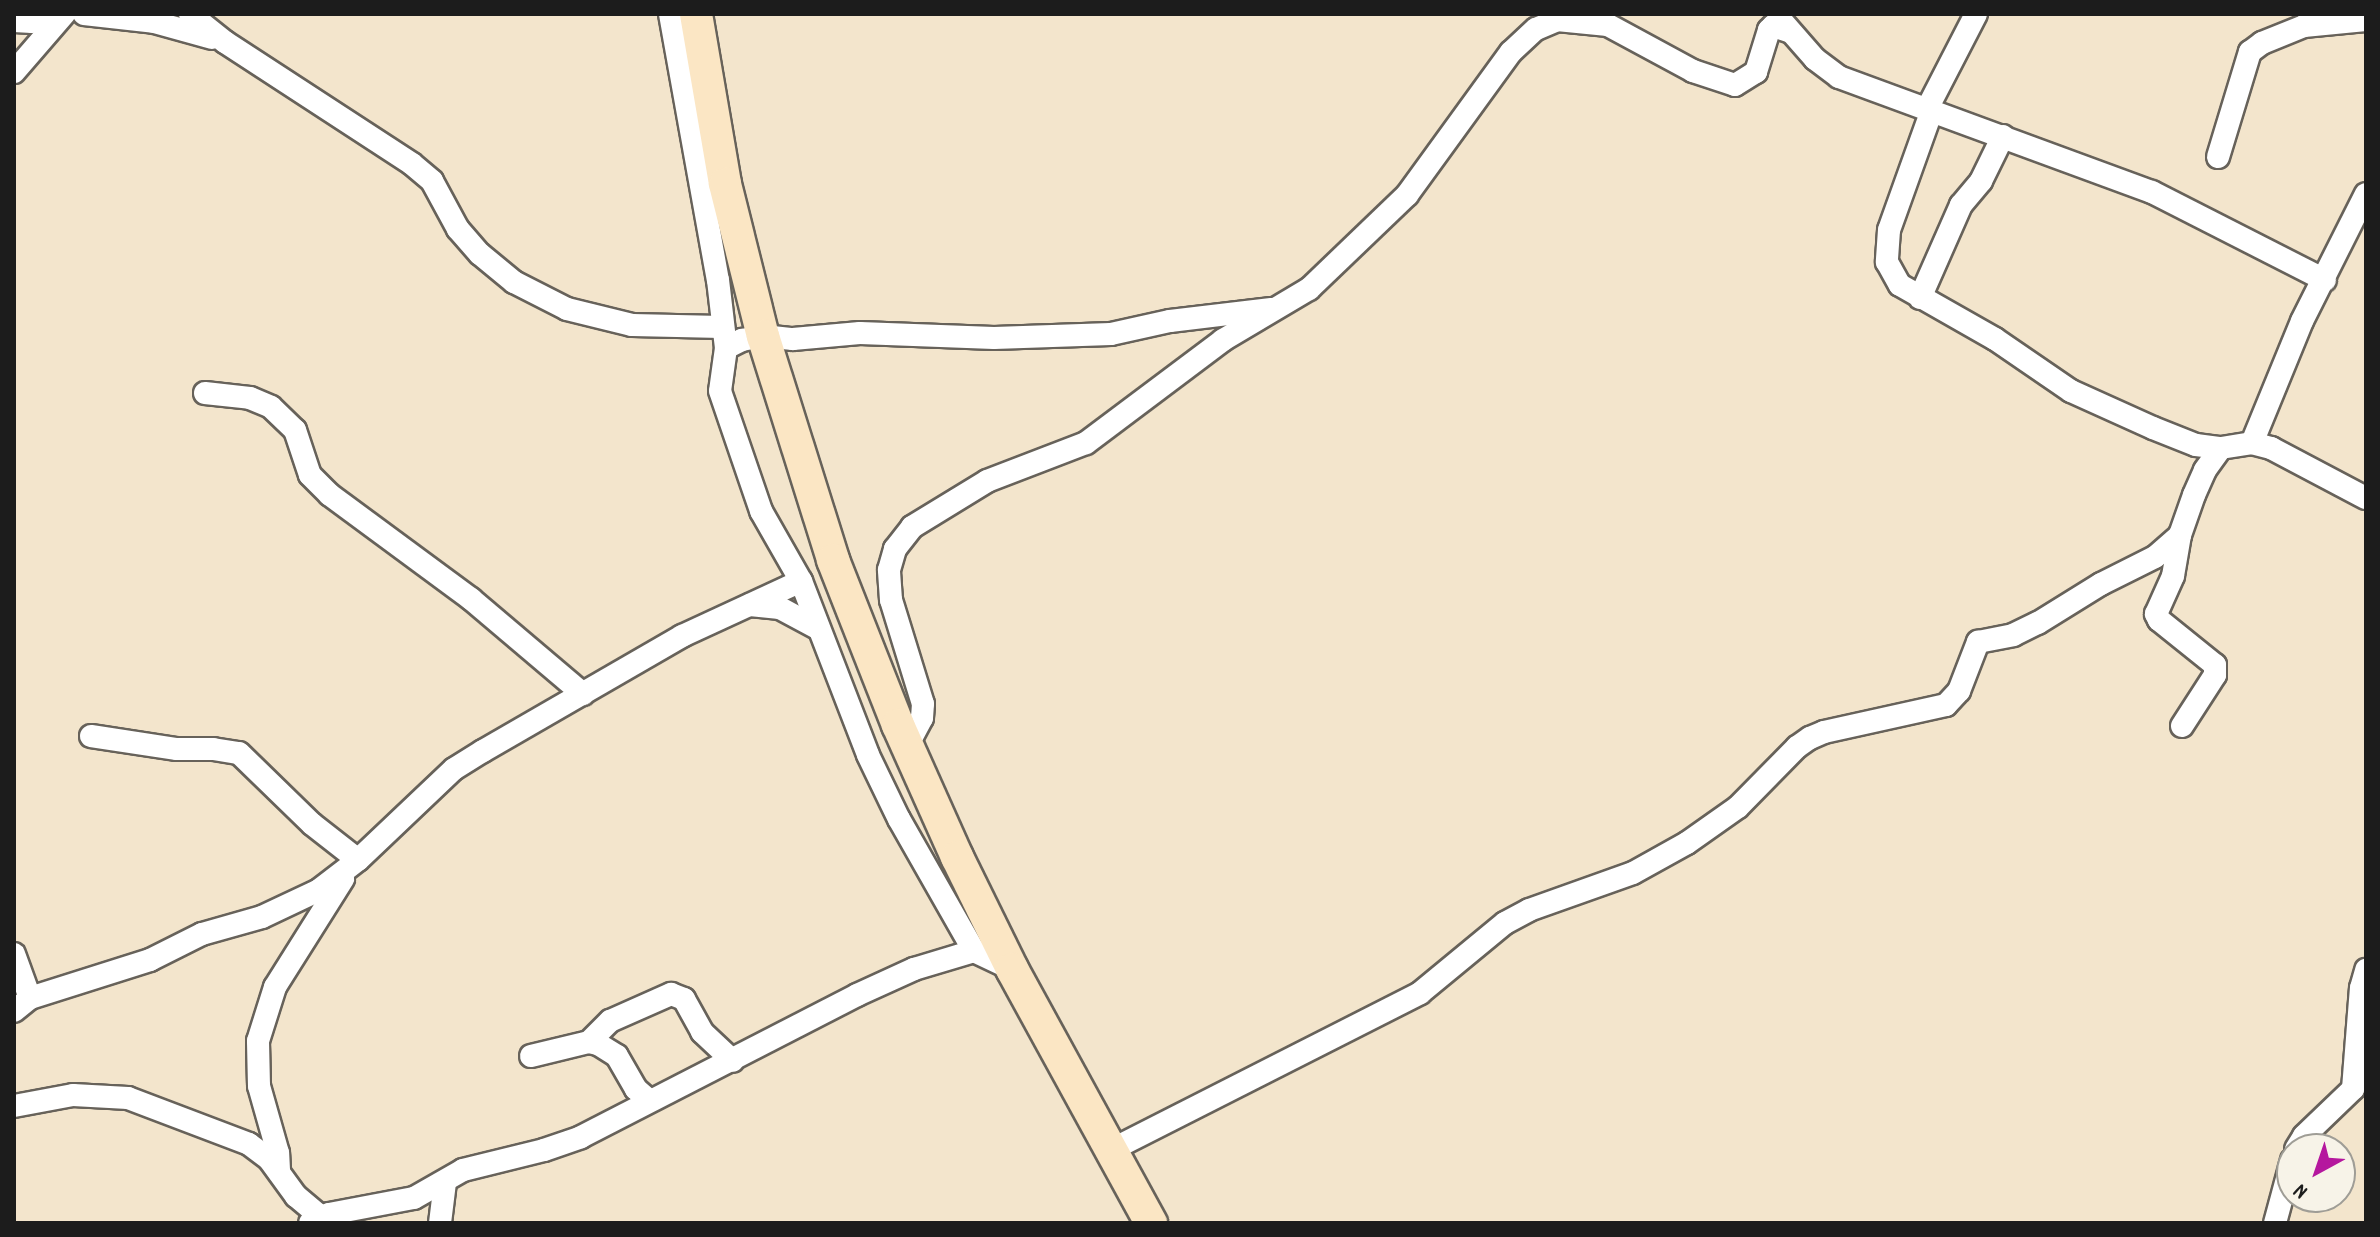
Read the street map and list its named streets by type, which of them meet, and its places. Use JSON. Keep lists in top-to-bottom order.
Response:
{
  "north": "bottom left"
}
